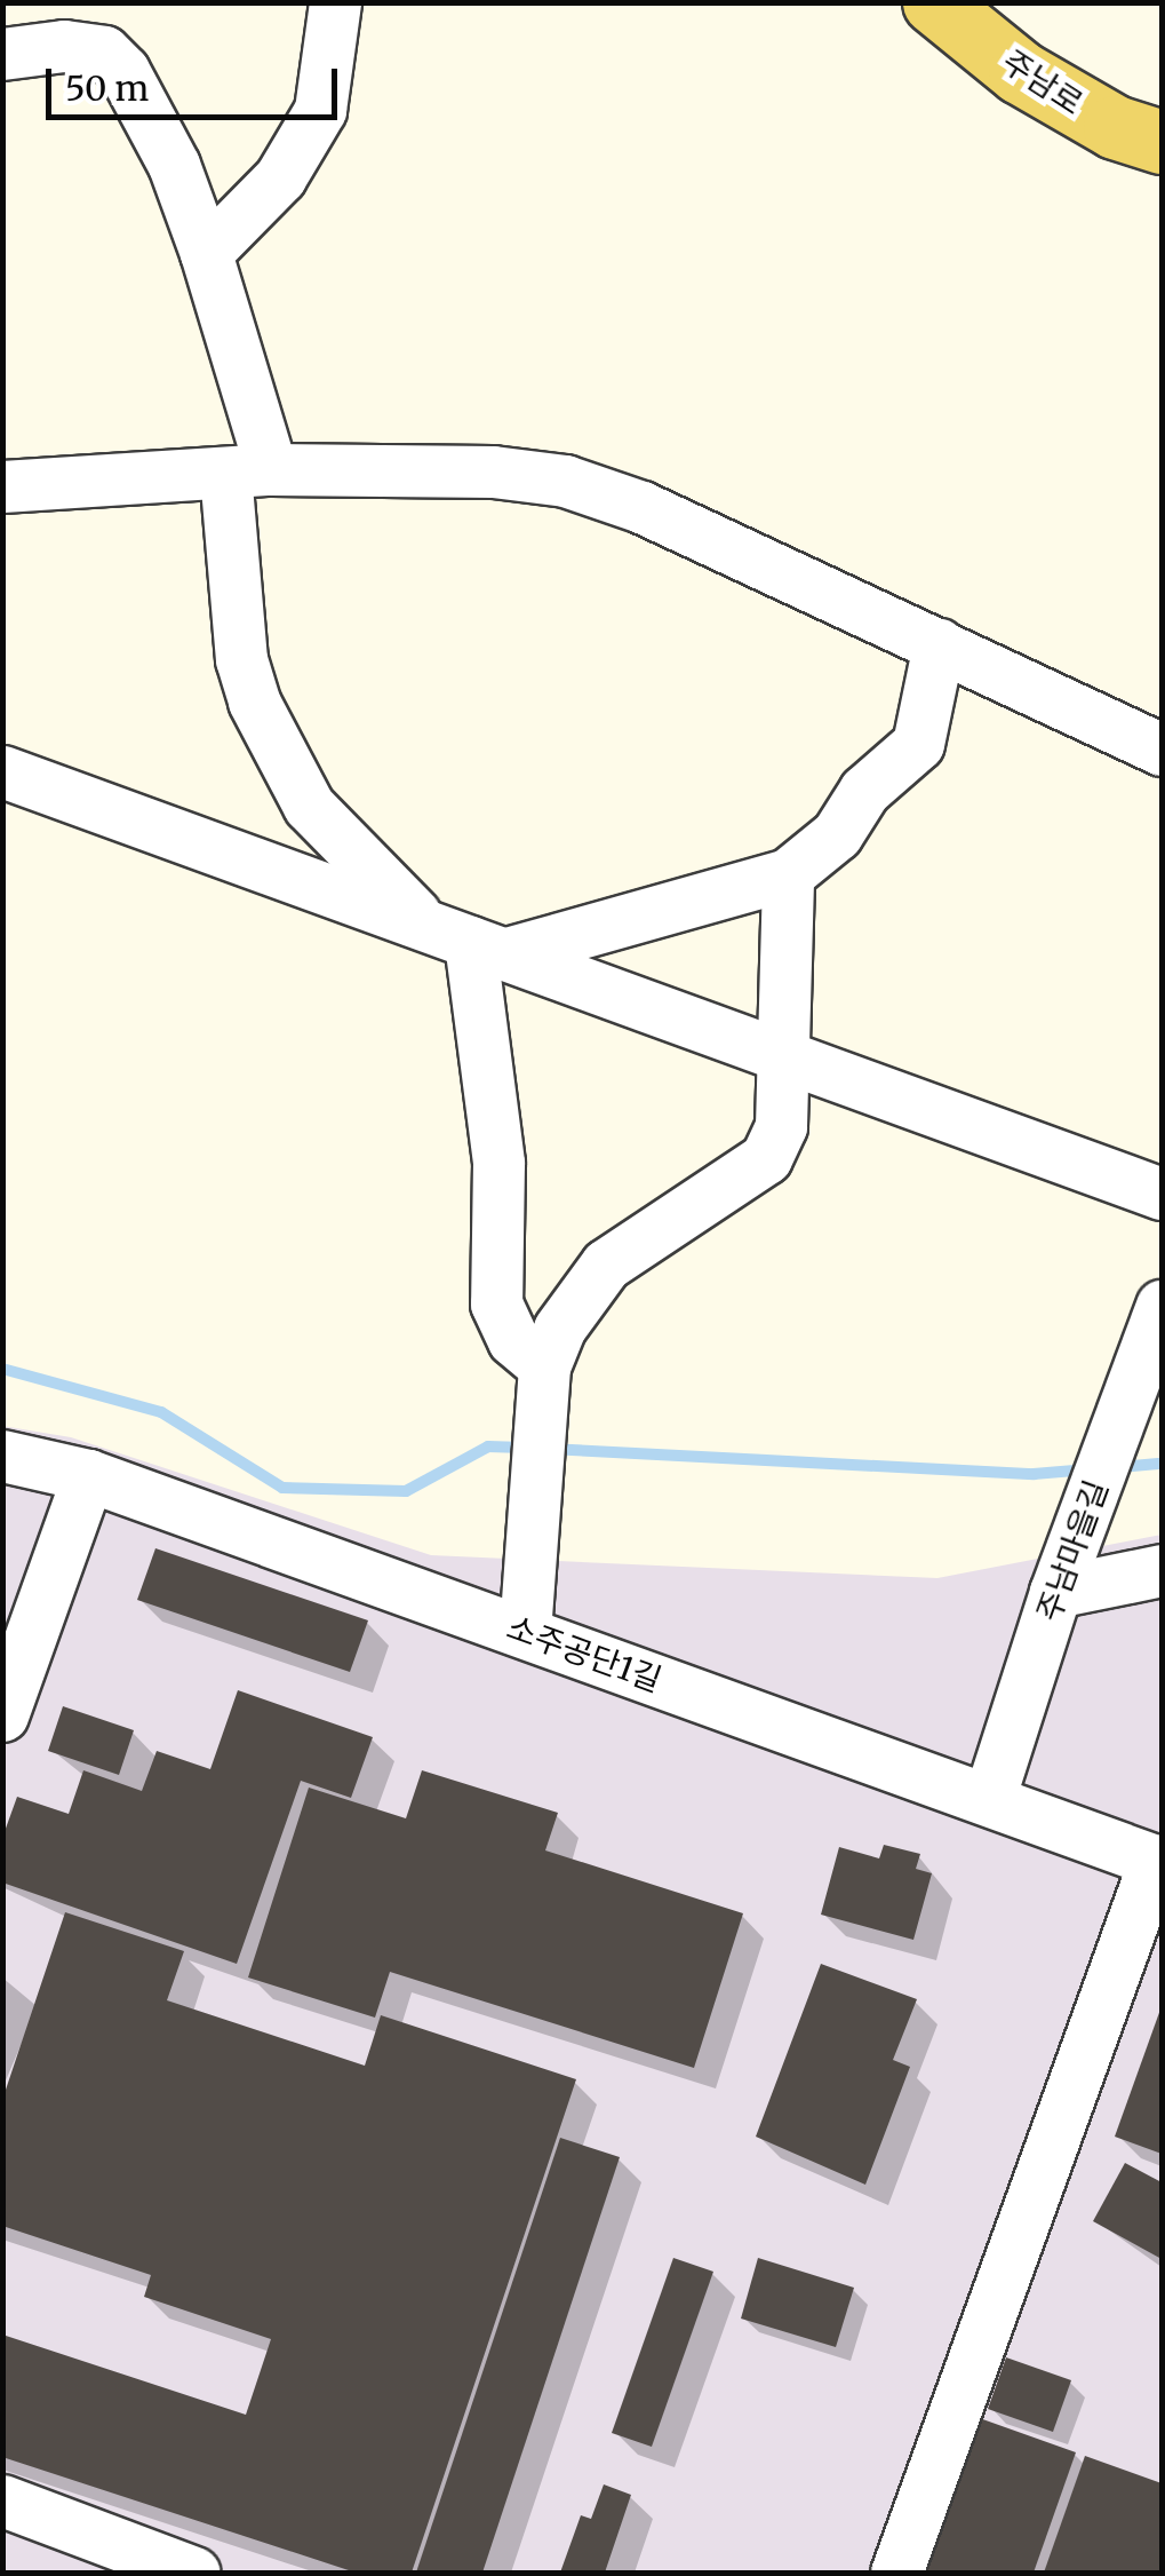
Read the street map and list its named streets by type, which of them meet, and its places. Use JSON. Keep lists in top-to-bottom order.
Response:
{
  "streets": {
    "main road": ["주남로"],
    "street": ["주남마을길", "소주공단1길"]
  },
  "crossings": [
    ["주남마을길", "소주공단1길"]
  ],
  "scale_bar": "50 m"
}
